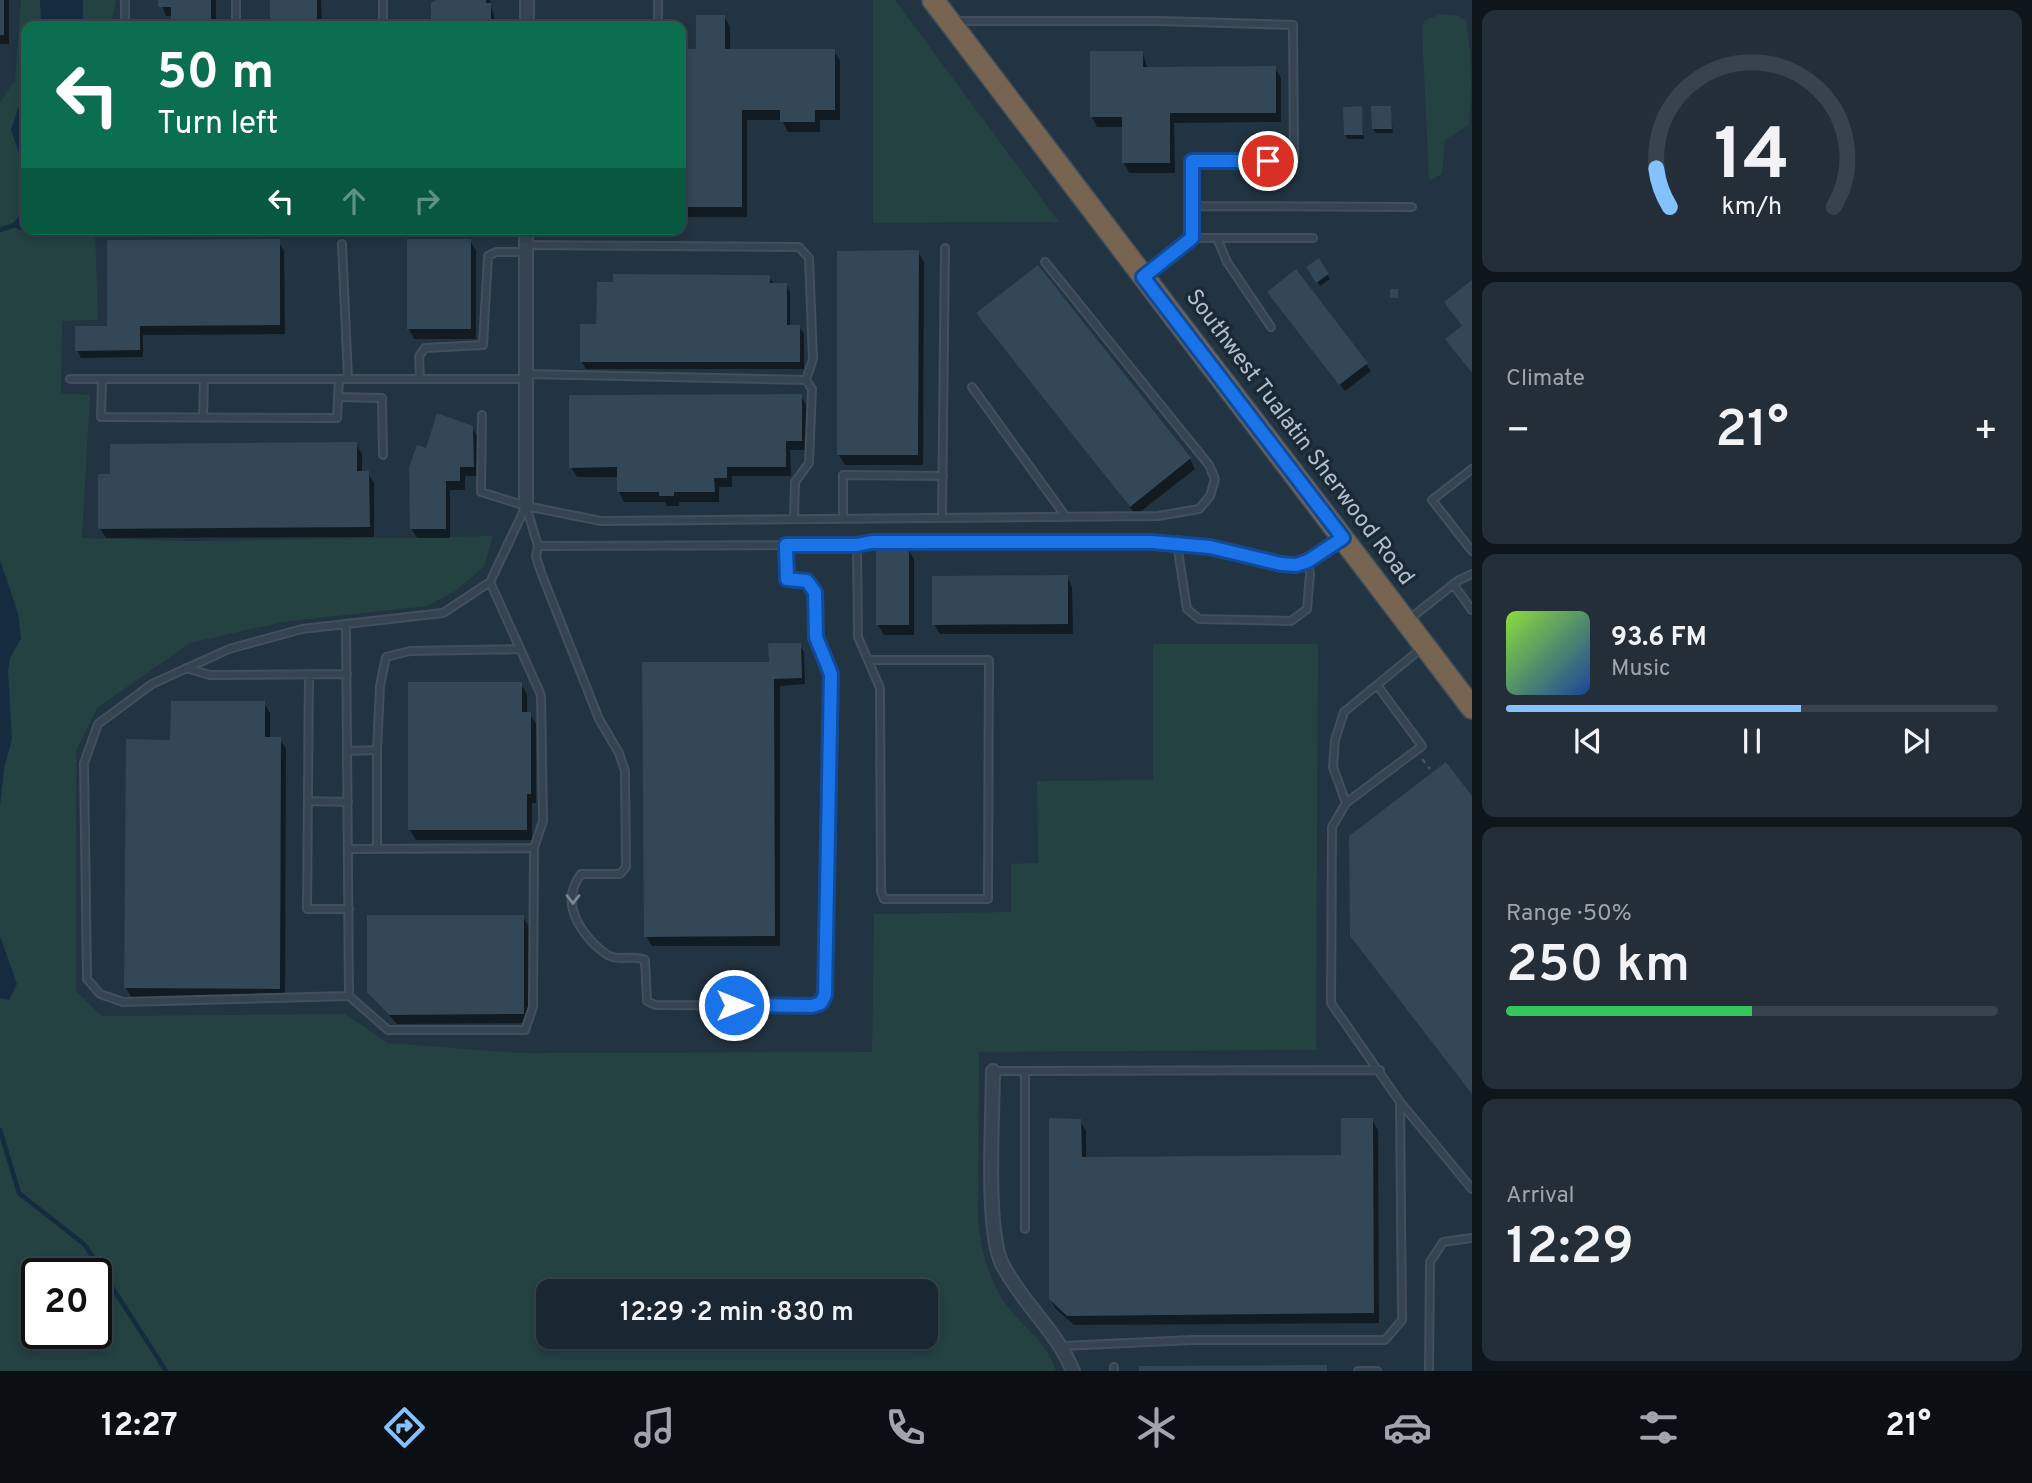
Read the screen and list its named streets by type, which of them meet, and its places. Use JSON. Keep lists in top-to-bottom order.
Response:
{
  "streets": {
    "highway": ["Southwest Tualatin Sherwood Road"]
  },
  "page": {
    "turn": ["50 m", "Turn left"],
    "tile": [
      "Climate",
      ["Range · 50%", "250 km"],
      ["Arrival", "12:29"]
    ],
    "heat": ["−", "21°", "+"],
    "song": ["93.6 FM", "Music"],
    "limit": "20",
    "trip": "12:29 · 2 min · 830 m",
    "tabs": ["12:27", "21°"],
    "gauge": ["14", "km/h"]
  }
}
